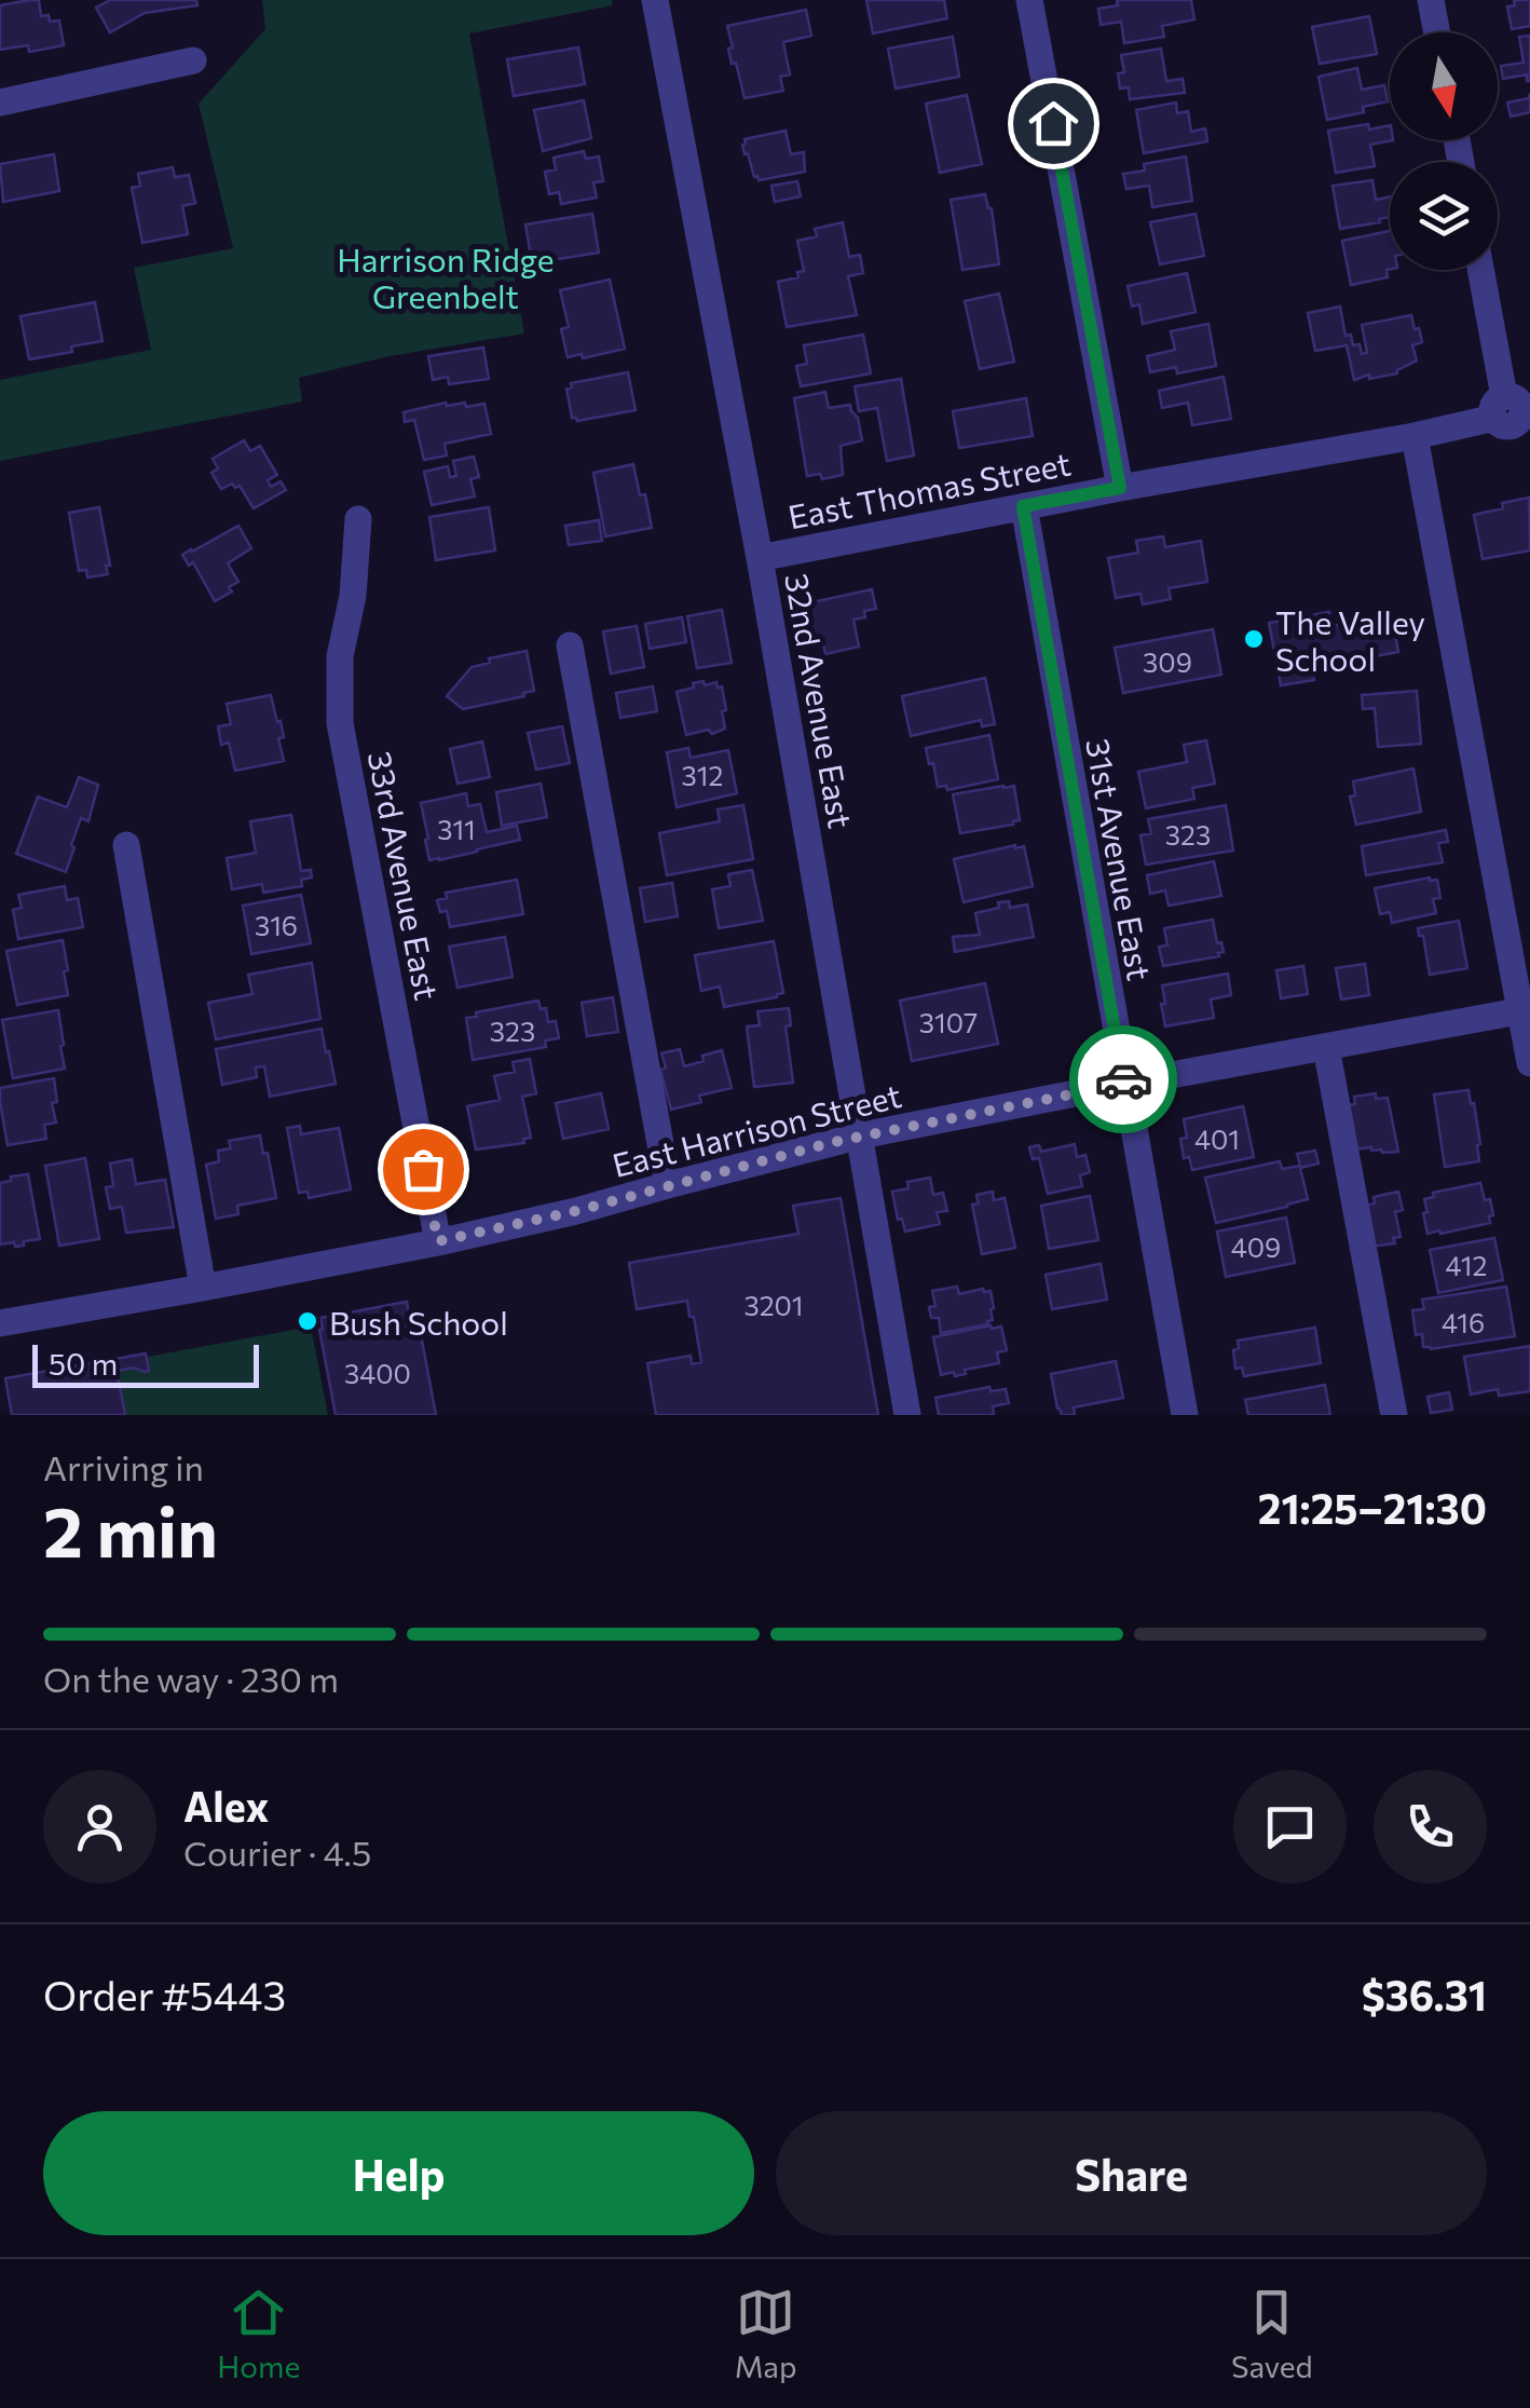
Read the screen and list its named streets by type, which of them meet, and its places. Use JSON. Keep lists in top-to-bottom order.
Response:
{
  "streets": {
    "street": [
      "East Thomas Street",
      "32nd Avenue East",
      "31st Avenue East",
      "33rd Avenue East",
      "East Harrison Street"
    ]
  },
  "crossings": [
    ["East Thomas Street", "32nd Avenue East"],
    ["East Thomas Street", "31st Avenue East"],
    ["32nd Avenue East", "East Harrison Street"],
    ["31st Avenue East", "East Harrison Street"],
    ["33rd Avenue East", "East Harrison Street"]
  ],
  "parks": ["Harrison Ridge Greenbelt"],
  "places": ["The Valley School", "Bush School"],
  "house_numbers": [
    "309",
    "312",
    "311",
    "323",
    "316",
    "3107",
    "323",
    "401",
    "409",
    "412",
    "3201",
    "416",
    "3400"
  ],
  "scale_bar": "50 m",
  "north": "bottom",
  "page": {
    "scale": "50 m",
    "heading": ["2 min", "Arriving in", "21:25–21:30"],
    "panel": [
      "Alex",
      "Courier · 4.5",
      "Order #5443",
      "$36.31"
    ],
    "bar": "On the way · 230 m",
    "buttons": ["Help", "Share"],
    "tabs": ["Home", "Map", "Saved"]
  }
}
